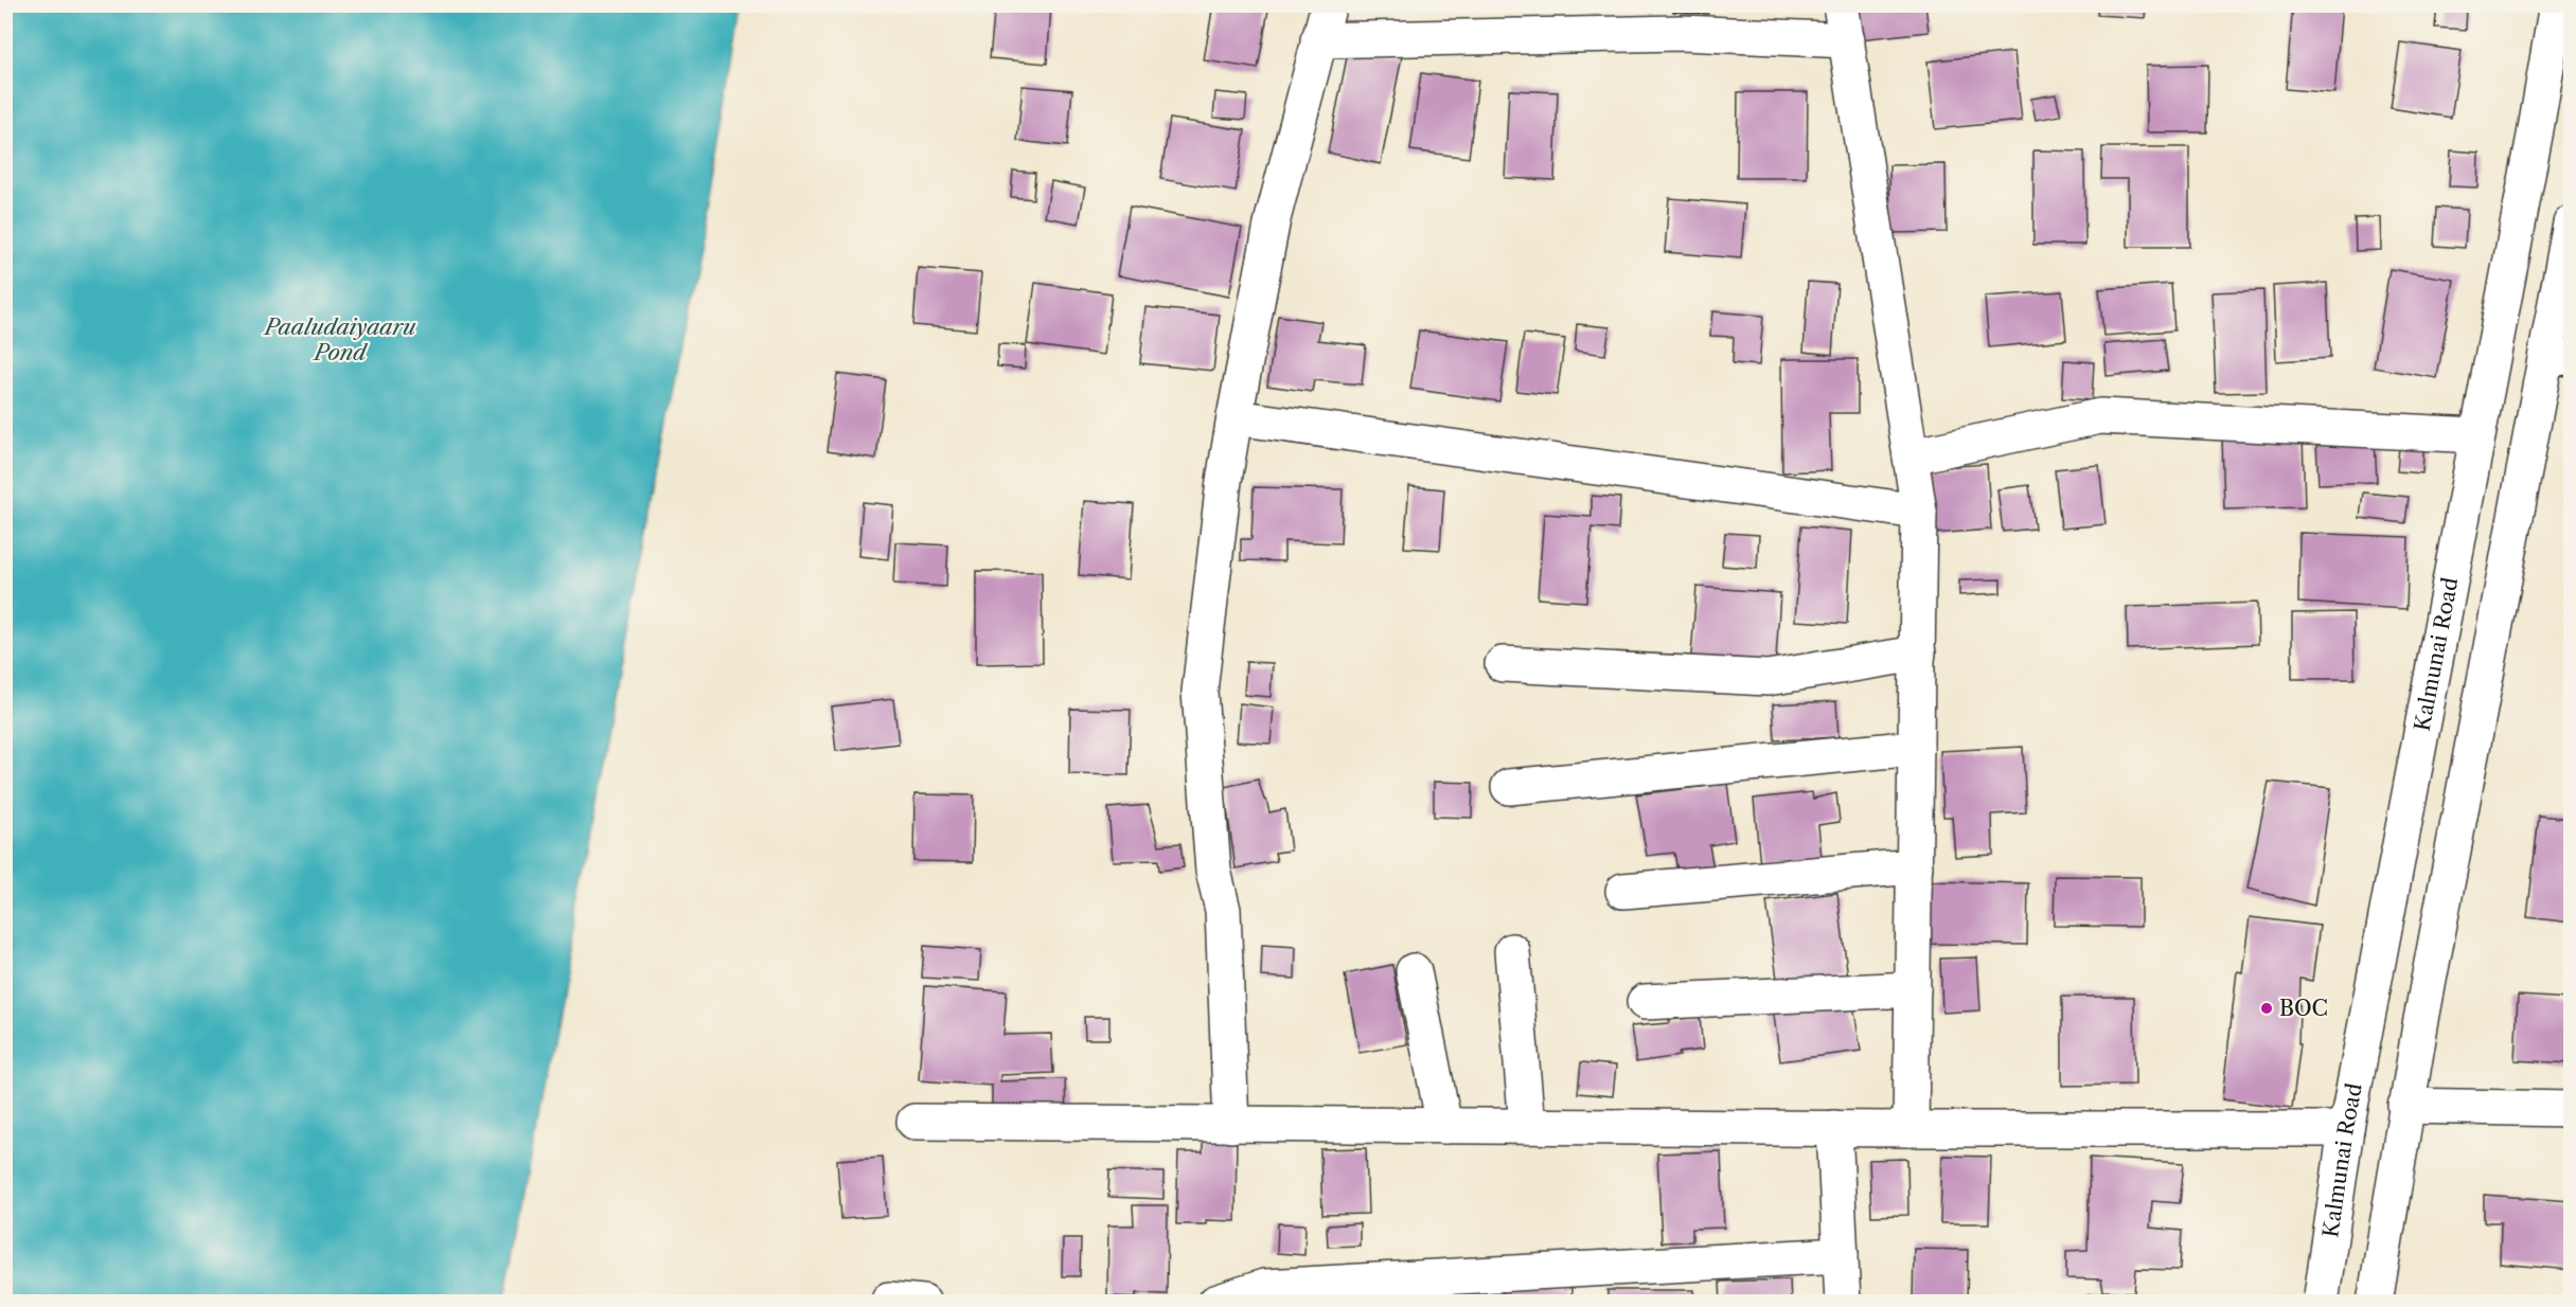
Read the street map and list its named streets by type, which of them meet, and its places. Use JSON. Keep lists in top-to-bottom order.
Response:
{
  "streets": {
    "main road": ["Kalmunai Road"]
  },
  "water": ["Paaludaiyaaru Pond"],
  "places": ["BOC"]
}
